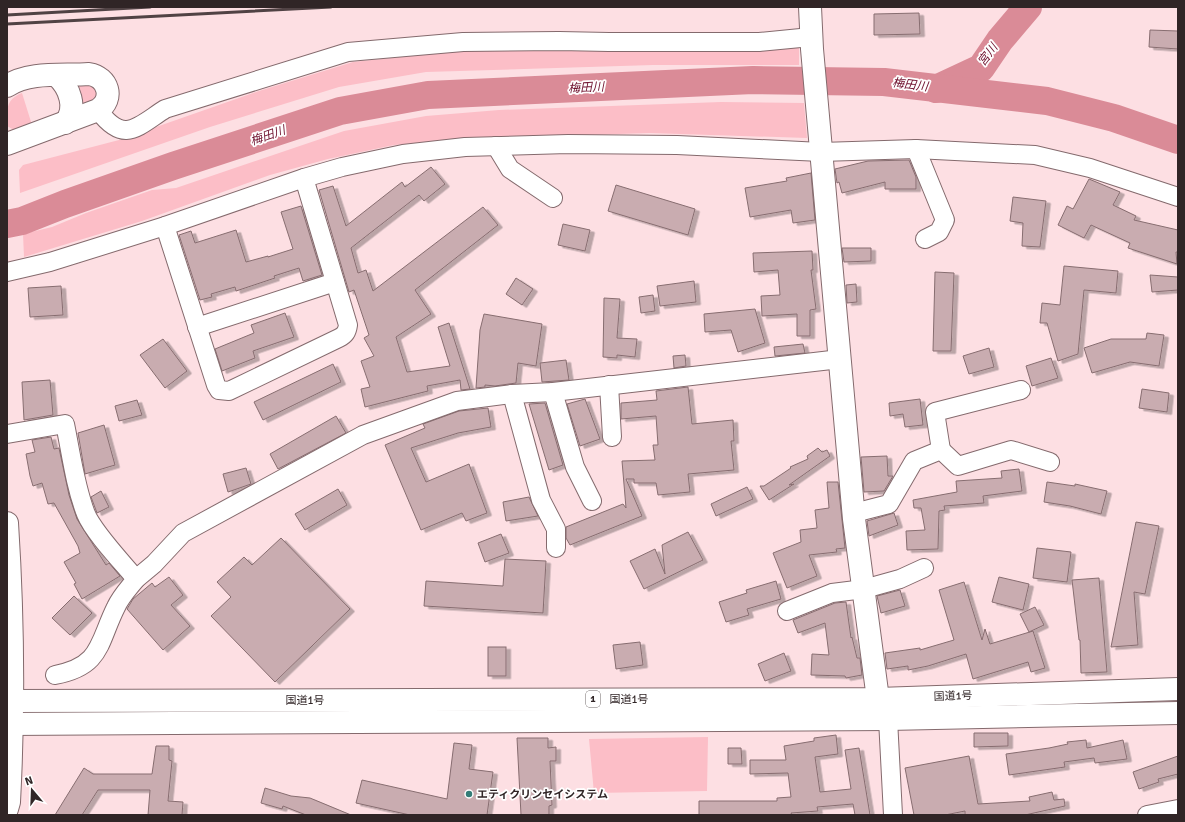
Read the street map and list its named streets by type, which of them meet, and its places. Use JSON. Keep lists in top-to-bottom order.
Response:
{
  "streets": {
    "main road": ["国道1号", "1"]
  },
  "water": ["宮川", "梅田川"],
  "places": ["エティクリンセイシステム"],
  "north": "top"
}
